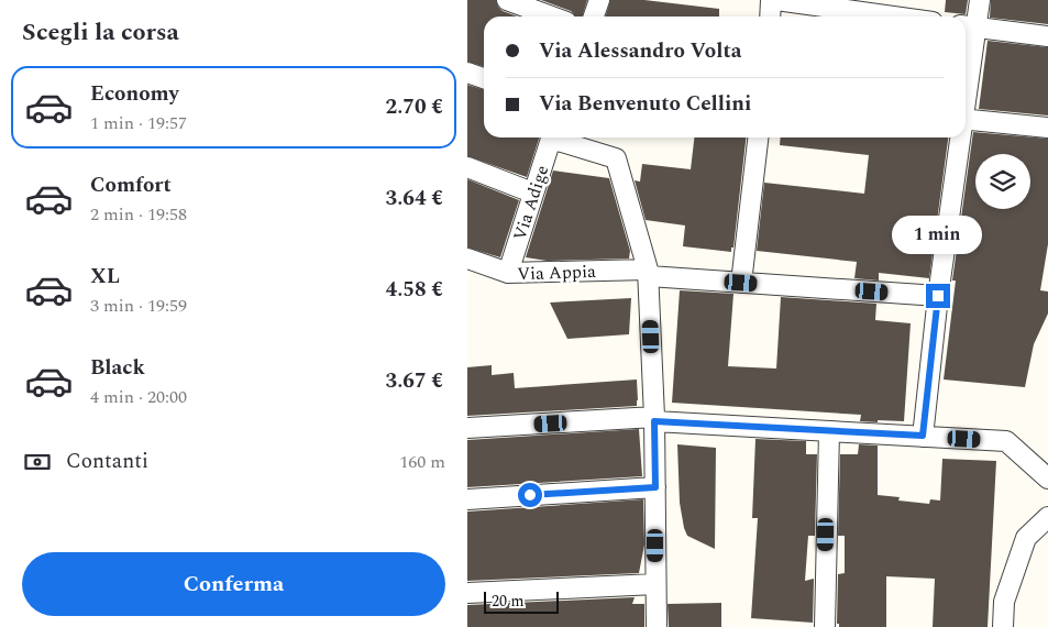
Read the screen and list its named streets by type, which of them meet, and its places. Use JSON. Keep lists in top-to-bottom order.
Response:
{
  "streets": {
    "street": ["Via Adige", "Via Appia"]
  },
  "crossings": [
    ["Via Adige", "Via Appia"]
  ],
  "scale_bar": "20 m",
  "page": {
    "heading": "Scegli la corsa",
    "banner": ["Via Alessandro Volta", "Via Benvenuto Cellini"],
    "list": [
      {
        "name": "Economy",
        "note": "1 min · 19:57",
        "value": "2.70 €"
      },
      {
        "name": "Comfort",
        "note": "2 min · 19:58",
        "value": "3.64 €"
      },
      {
        "name": "XL",
        "note": "3 min · 19:59",
        "value": "4.58 €"
      },
      {
        "name": "Black",
        "note": "4 min · 20:00",
        "value": "3.67 €"
      }
    ],
    "bubble": "1 min",
    "pay": ["Contanti", "160 m"],
    "buttons": "Conferma",
    "scale": "20 m"
  }
}
